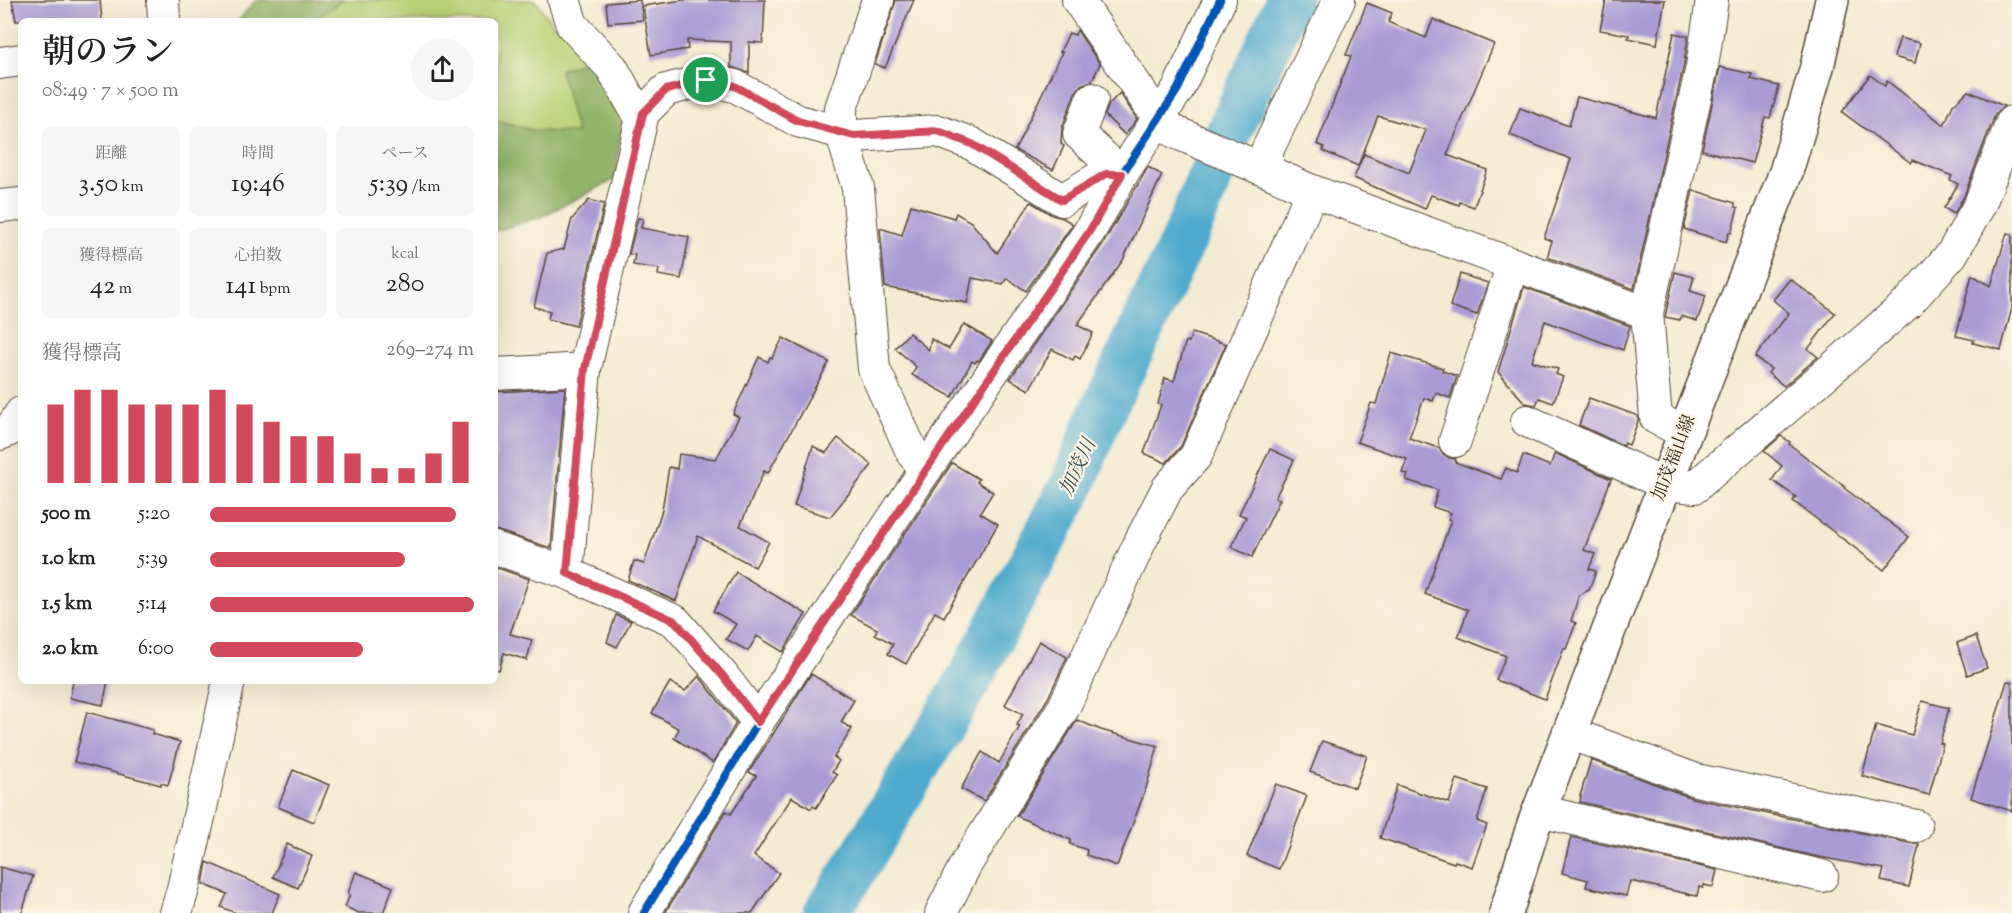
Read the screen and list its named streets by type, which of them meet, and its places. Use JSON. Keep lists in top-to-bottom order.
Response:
{
  "streets": {
    "main road": ["加茂福山線"]
  },
  "water": ["加茂川"],
  "page": {
    "heading": ["朝のラン", "08:49 · 7 × 500 m"],
    "stats": [
      ["距離", "3.50 km"],
      ["時間", "19:46"],
      ["ペース", "5:39 /km"],
      ["獲得標高", "42 m"],
      ["心拍数", "141 bpm"],
      ["kcal", "280"]
    ],
    "chart": ["獲得標高", "269–274 m"],
    "list": [
      {
        "name": "500 m",
        "note": "5:20"
      },
      {
        "name": "1.0 km",
        "note": "5:39"
      },
      {
        "name": "1.5 km",
        "note": "5:14"
      },
      {
        "name": "2.0 km",
        "note": "6:00"
      }
    ]
  }
}
